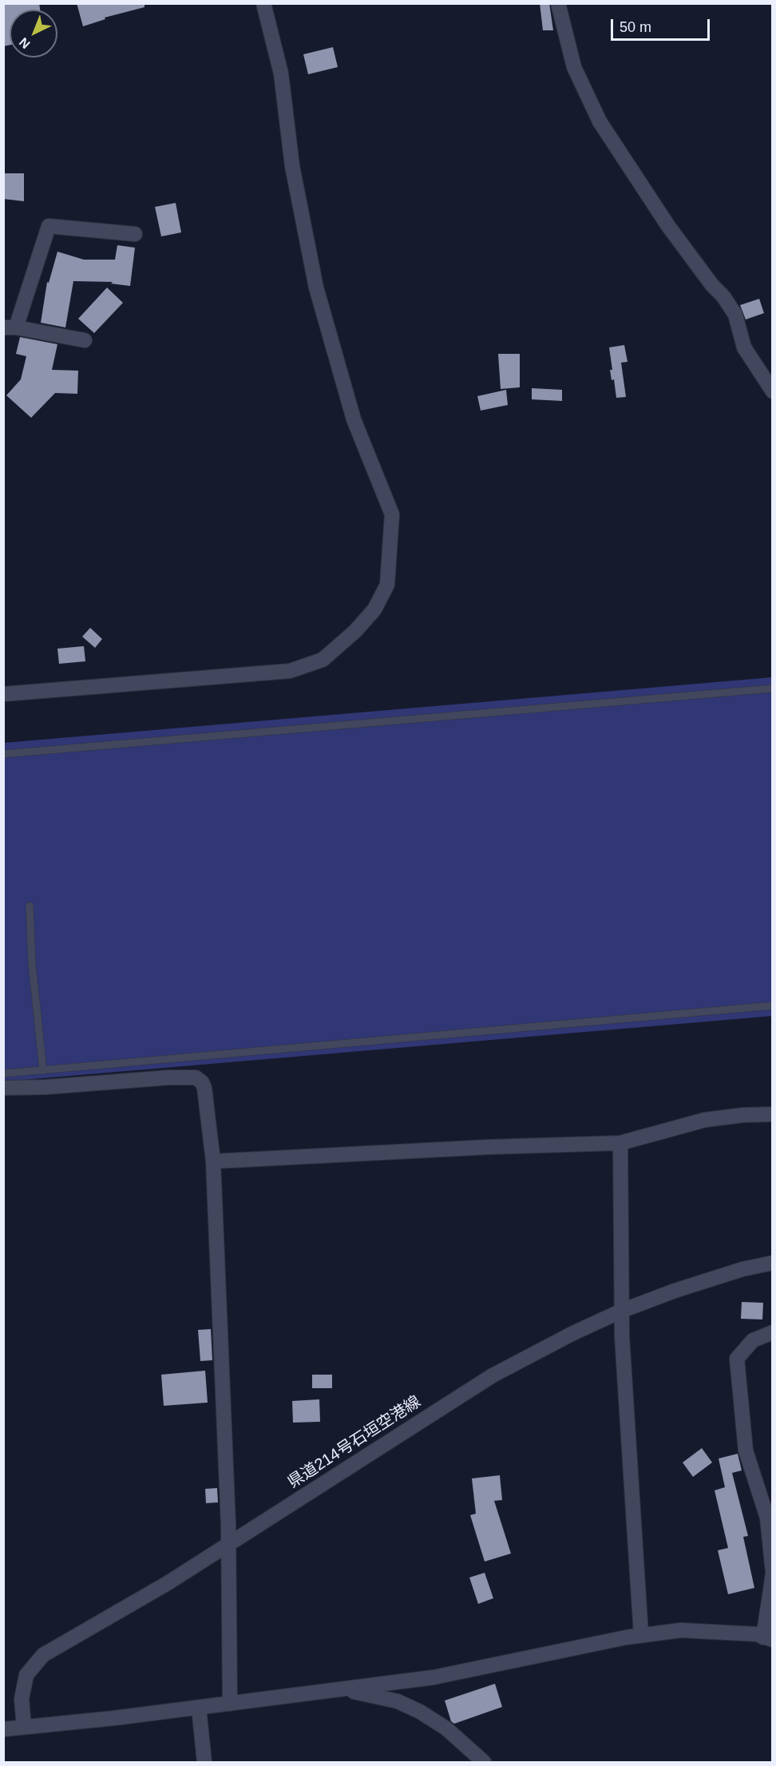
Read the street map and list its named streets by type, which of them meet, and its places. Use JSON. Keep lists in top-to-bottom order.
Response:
{
  "streets": {
    "street": ["県道214号石垣空港線"]
  },
  "scale_bar": "50 m",
  "north": "bottom left"
}
